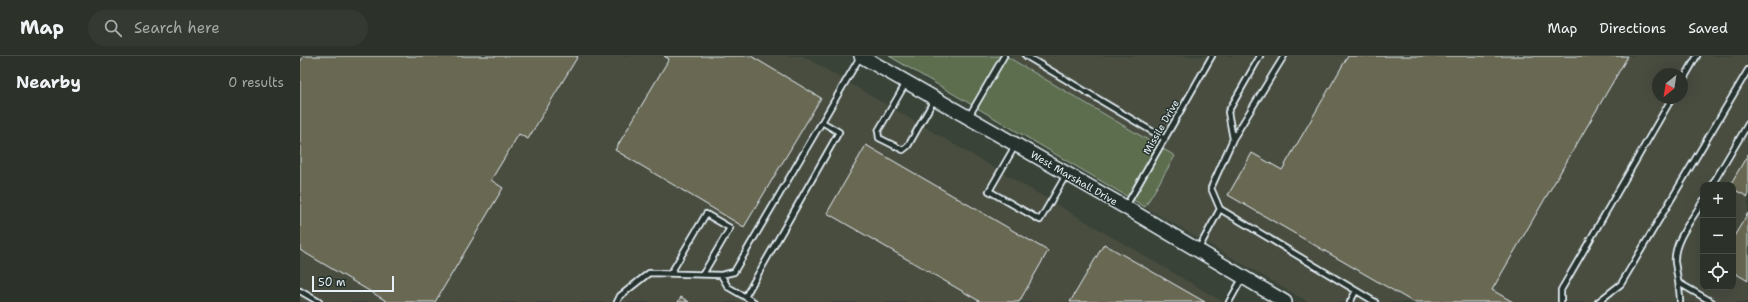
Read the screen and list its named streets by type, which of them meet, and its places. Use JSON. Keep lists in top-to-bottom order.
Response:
{
  "streets": {
    "main road": ["West Marshall Drive"],
    "lane": ["Missile Drive"]
  },
  "crossings": [
    ["Missile Drive", "West Marshall Drive"]
  ],
  "scale_bar": "50 m",
  "north": "bottom left",
  "page": {
    "header": "Map",
    "search": "Search here",
    "nav": ["Map", "Directions", "Saved"],
    "heading": ["Nearby", "0 results"],
    "map_buttons": ["+", "−"],
    "scale": "50 m"
  }
}
